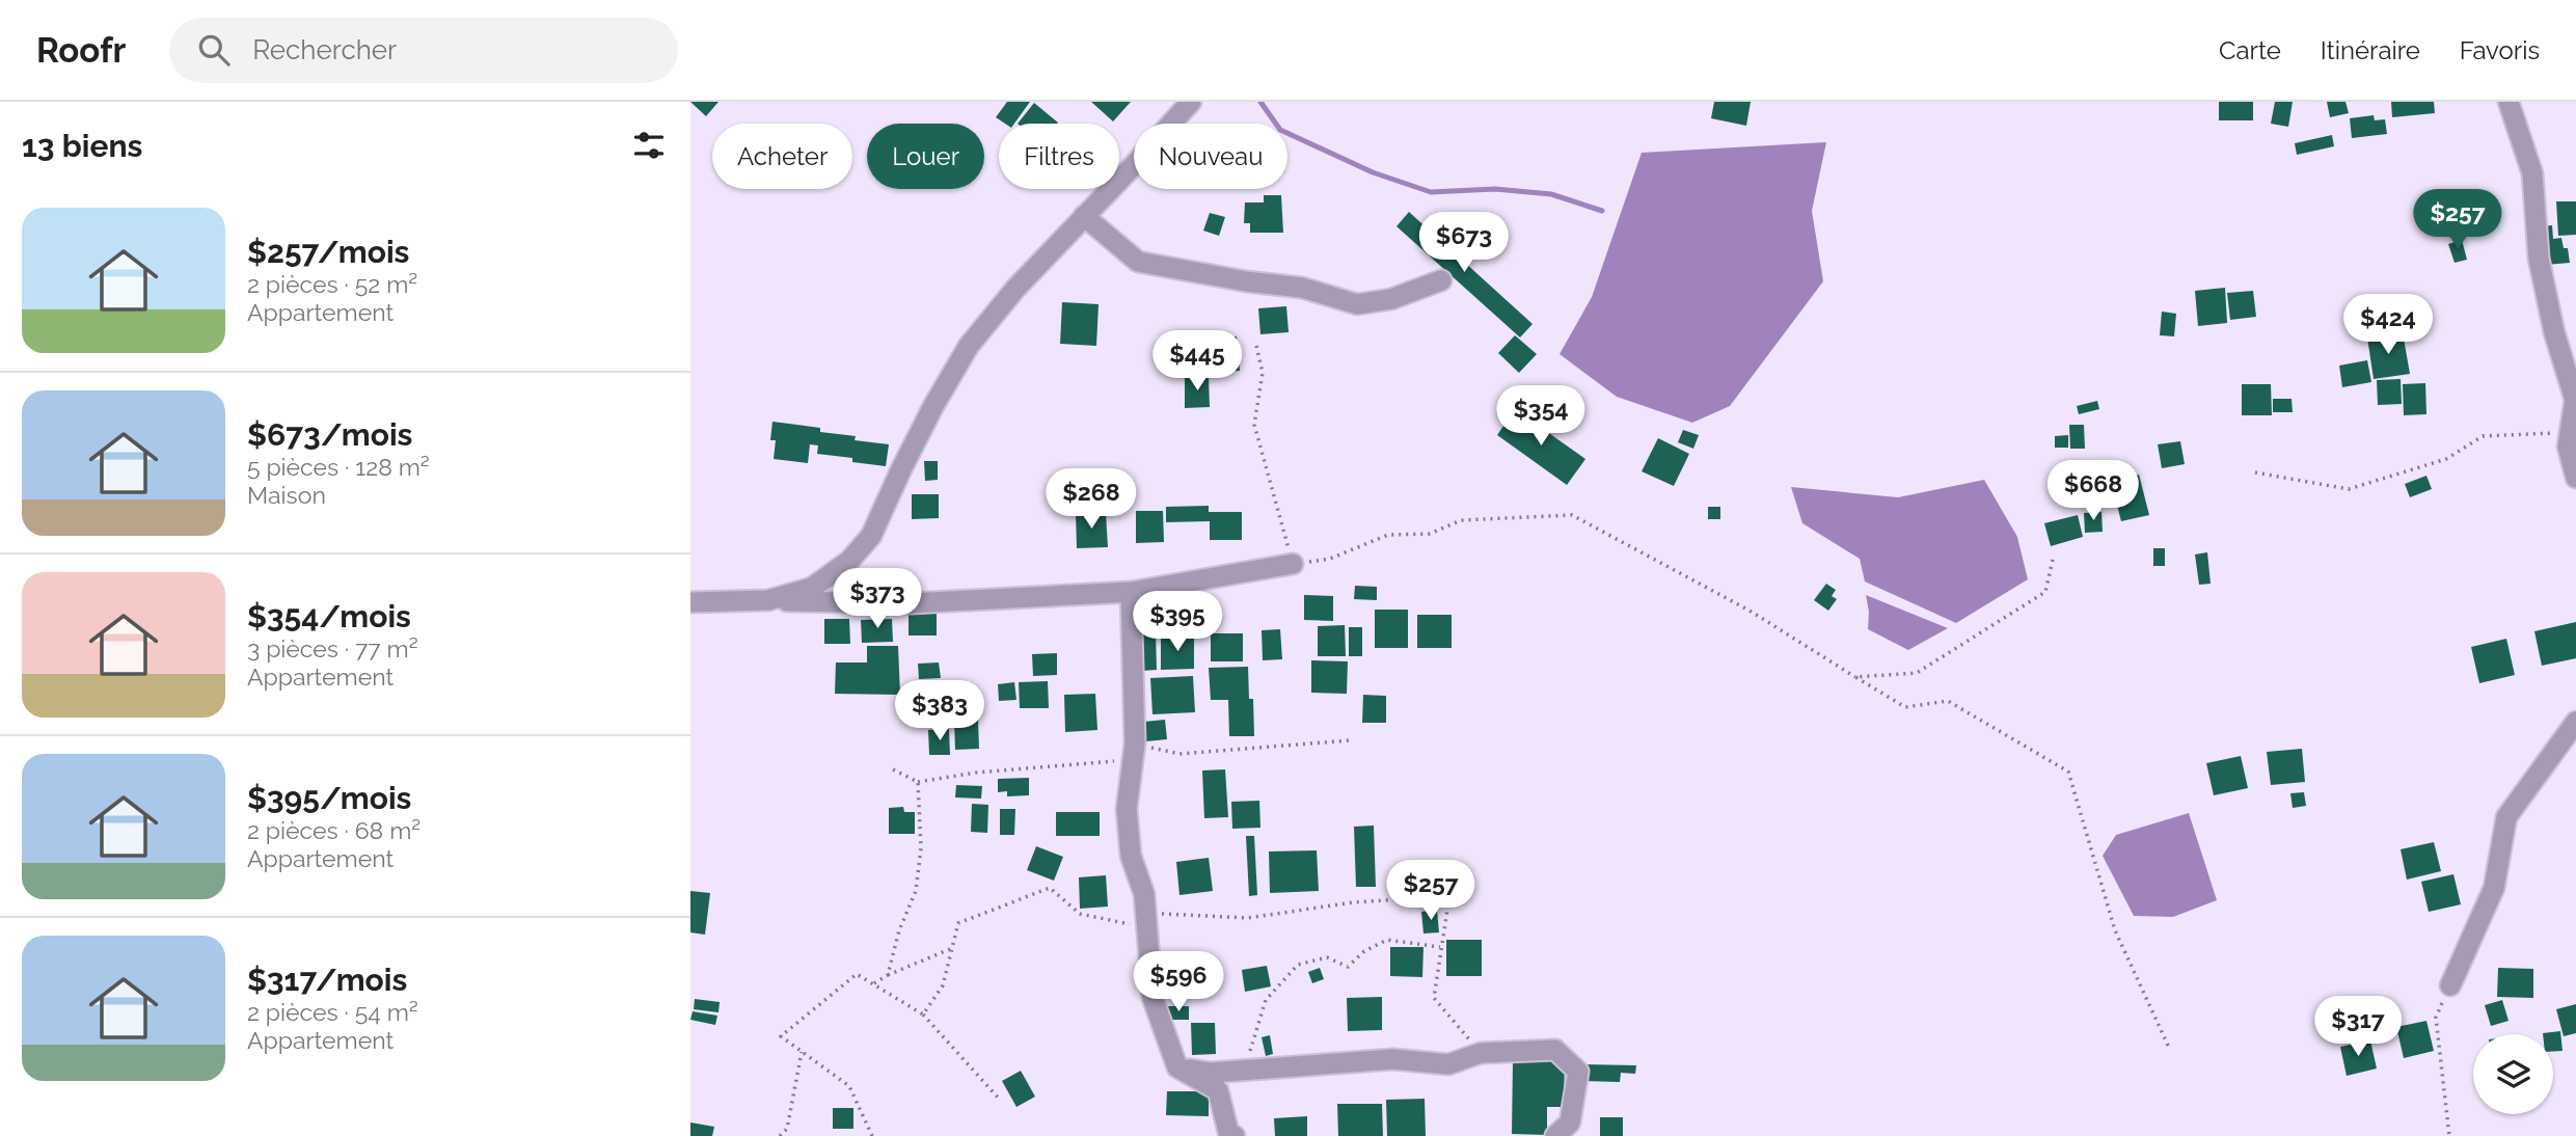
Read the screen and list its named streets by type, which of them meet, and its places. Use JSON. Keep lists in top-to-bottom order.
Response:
{
  "page": {
    "header": "Roofr",
    "search": "Rechercher",
    "nav": ["Carte", "Itinéraire", "Favoris"],
    "heading": "13 biens",
    "chip": [
      "Acheter",
      "Louer",
      "Filtres",
      "Nouveau"
    ],
    "list": [
      {
        "name": "$257/mois",
        "note": "2 pièces · 52 m² · Appartement"
      },
      {
        "name": "$673/mois",
        "note": "5 pièces · 128 m² · Maison"
      },
      {
        "name": "$354/mois",
        "note": "3 pièces · 77 m² · Appartement"
      },
      {
        "name": "$395/mois",
        "note": "2 pièces · 68 m² · Appartement"
      },
      {
        "name": "$317/mois",
        "note": "2 pièces · 54 m² · Appartement"
      }
    ],
    "price": [
      "$257",
      "$673",
      "$424",
      "$445",
      "$354",
      "$668",
      "$268",
      "$373",
      "$395",
      "$383",
      "$257",
      "$596",
      "$317"
    ]
  }
}
